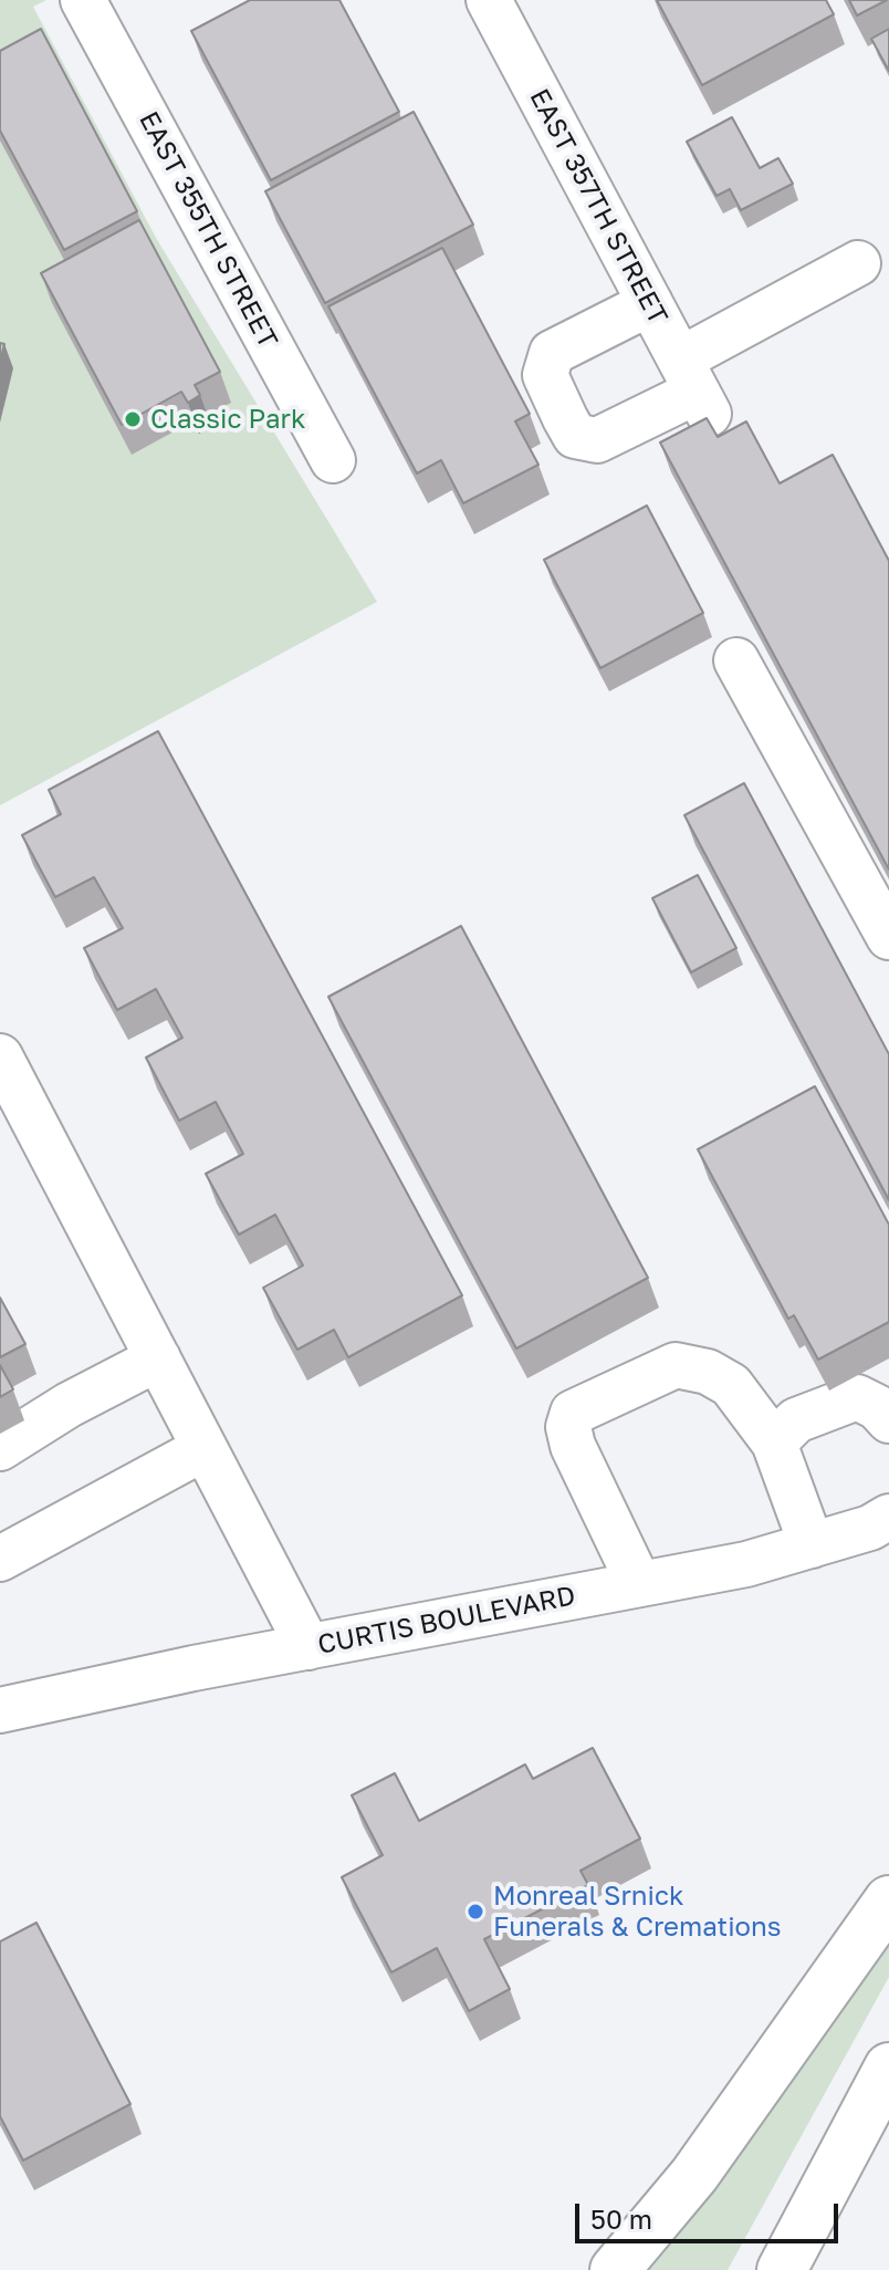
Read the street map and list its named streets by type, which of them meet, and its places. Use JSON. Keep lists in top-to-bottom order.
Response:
{
  "streets": {
    "street": ["EAST 357TH STREET", "EAST 355TH STREET", "CURTIS BOULEVARD"]
  },
  "places": ["Classic Park", "Monreal Srnick Funerals & Cremations"],
  "scale_bar": "50 m"
}
